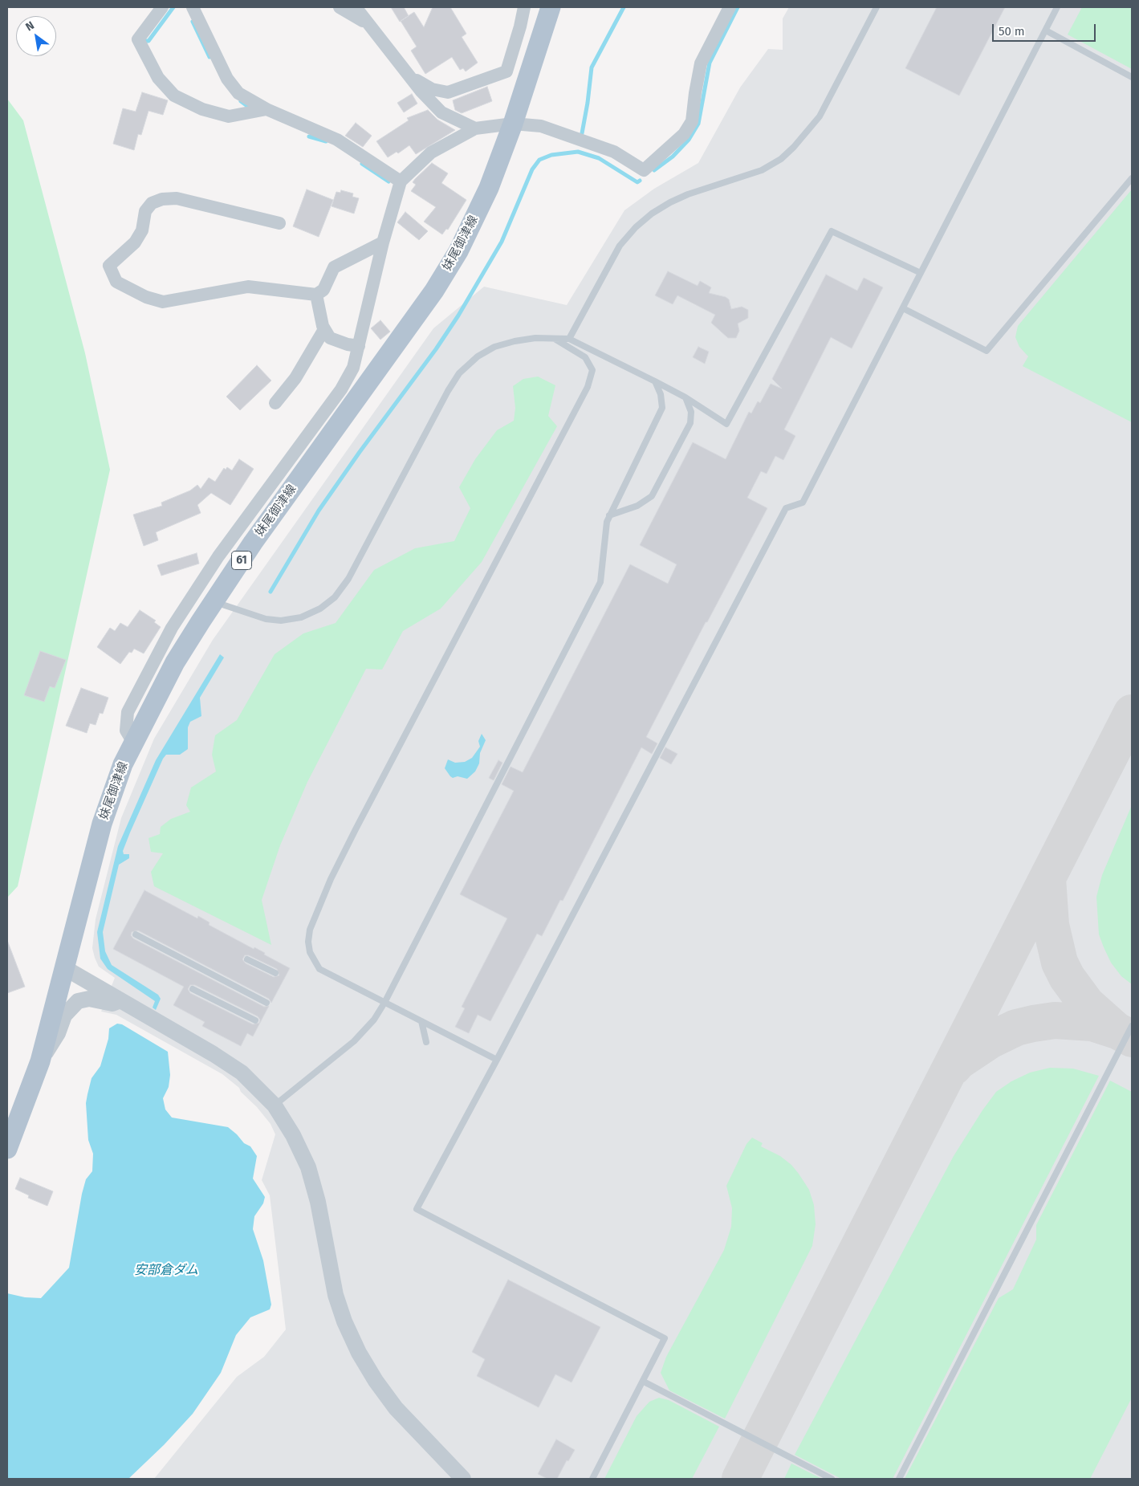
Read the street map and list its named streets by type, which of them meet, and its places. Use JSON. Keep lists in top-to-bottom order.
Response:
{
  "streets": {
    "main road": ["妹尾御津線", "61"]
  },
  "water": ["安部倉ダム"],
  "scale_bar": "50 m",
  "north": "top left"
}
